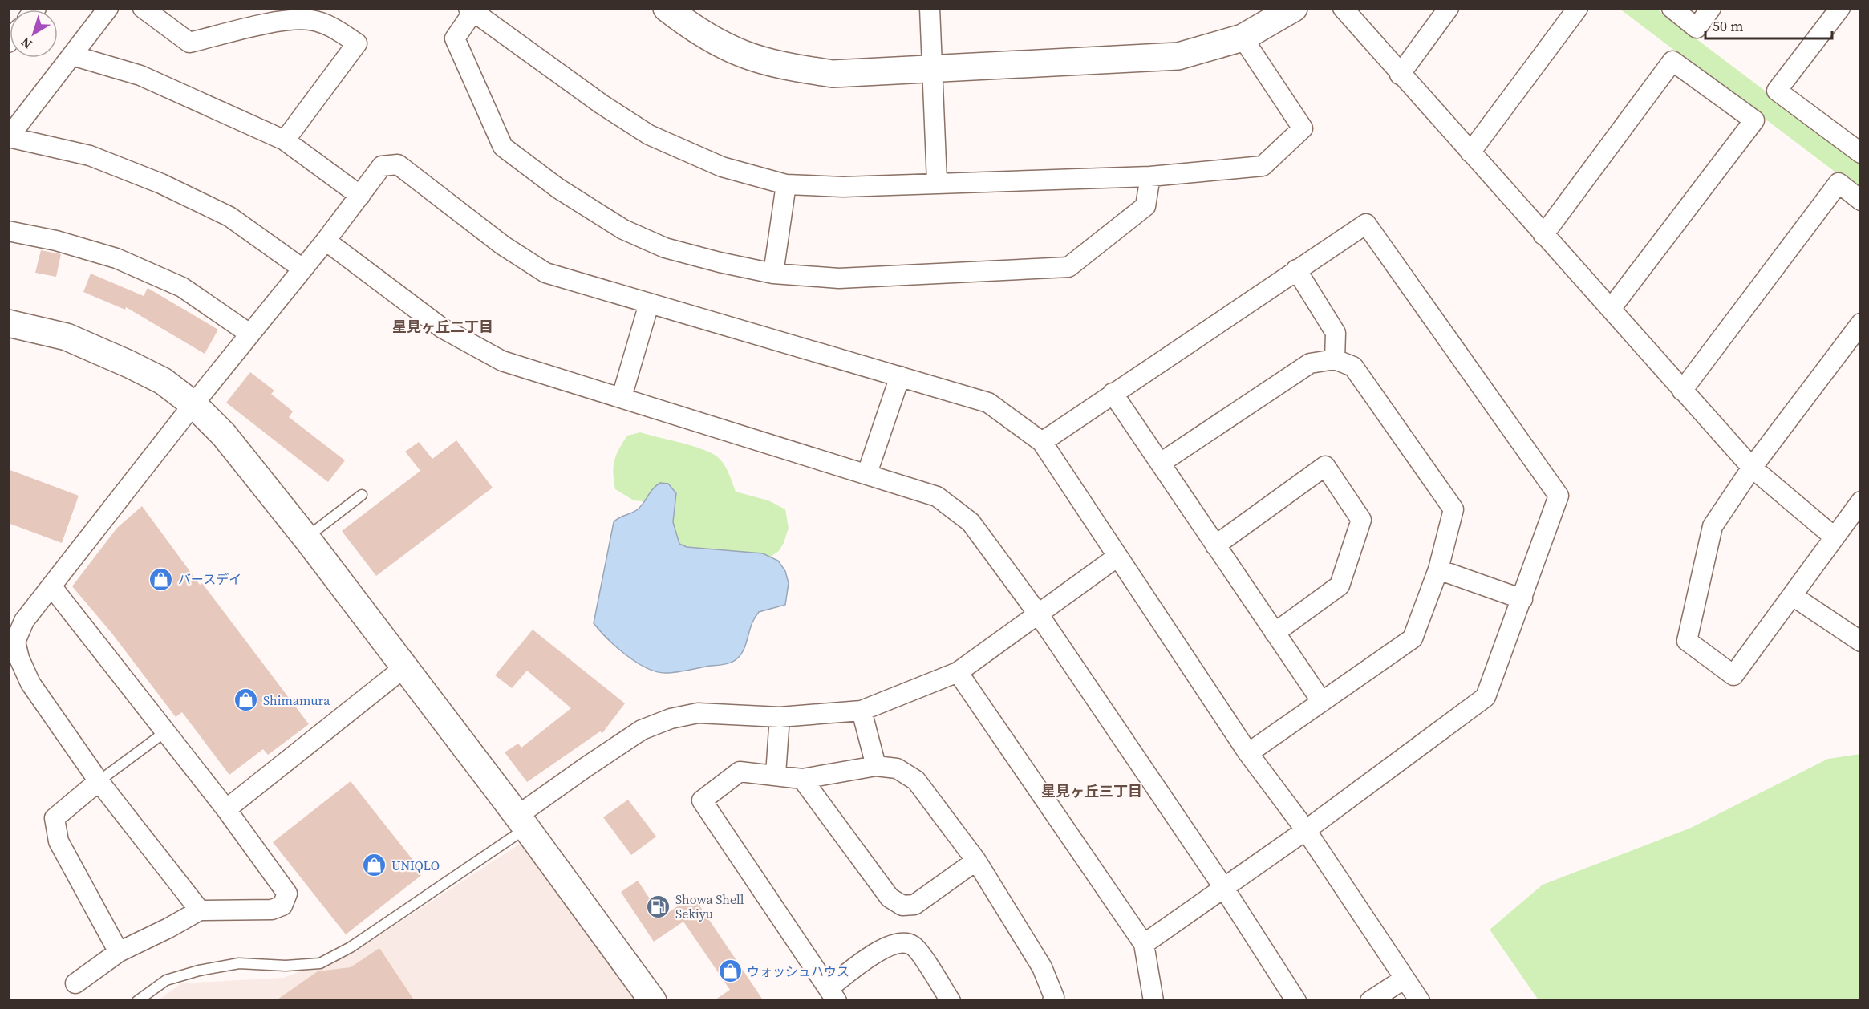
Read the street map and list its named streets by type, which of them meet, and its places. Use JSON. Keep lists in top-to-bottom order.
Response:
{
  "districts": ["星見ヶ丘二丁目", "星見ヶ丘三丁目"],
  "places": {
    "shop": [
      "バースデイ",
      "Shimamura",
      "UNIQLO",
      "ウォッシュハウス"
    ],
    "fuel station": ["Showa Shell Sekiyu"]
  },
  "scale_bar": "50 m",
  "north": "bottom left"
}
